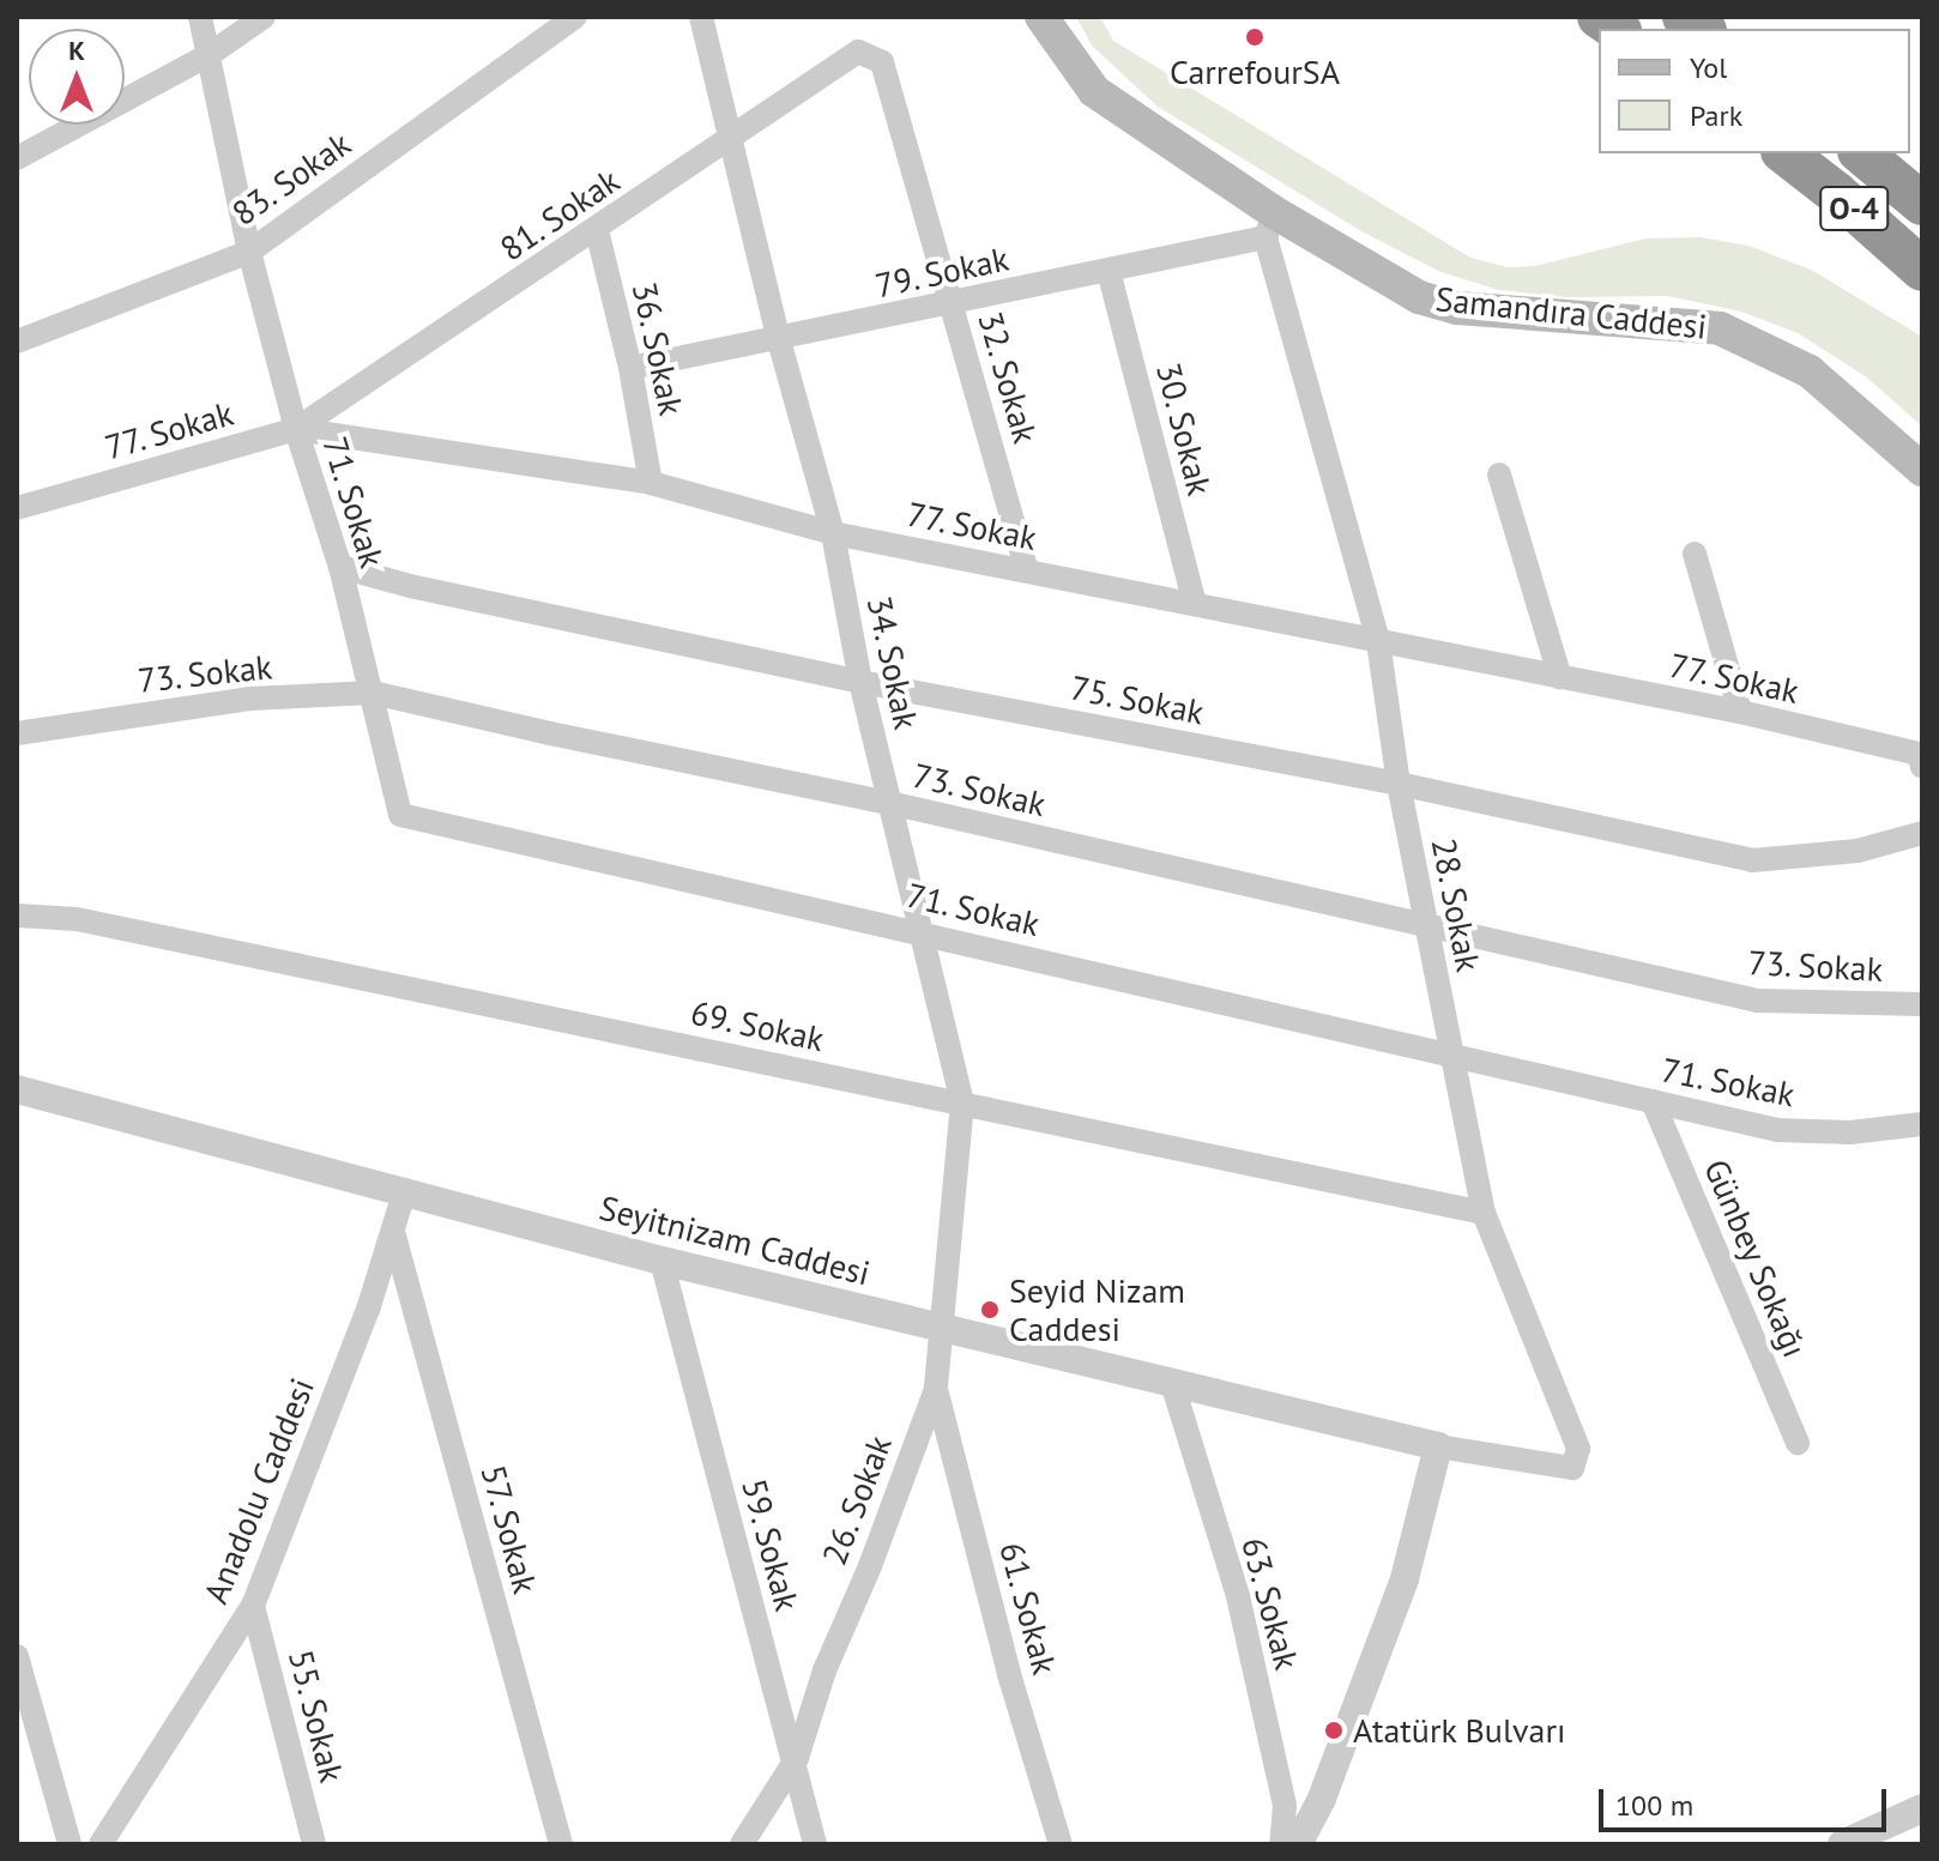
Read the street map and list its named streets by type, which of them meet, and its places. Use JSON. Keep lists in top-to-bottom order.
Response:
{
  "streets": {
    "highway": ["O-4"],
    "main road": ["Samandıra Caddesi"],
    "street": [
      "83. Sokak",
      "81. Sokak",
      "79. Sokak",
      "36. Sokak",
      "32. Sokak",
      "30. Sokak",
      "77. Sokak",
      "71. Sokak",
      "34. Sokak",
      "73. Sokak",
      "75. Sokak",
      "28. Sokak",
      "69. Sokak",
      "Seyitnizam Caddesi",
      "Günbey Sokağı",
      "Anadolu Caddesi",
      "26. Sokak",
      "57. Sokak",
      "59. Sokak",
      "63. Sokak",
      "61. Sokak",
      "55. Sokak"
    ]
  },
  "crossings": [
    ["83. Sokak", "71. Sokak"],
    ["81. Sokak", "36. Sokak"],
    ["81. Sokak", "32. Sokak"],
    ["81. Sokak", "77. Sokak"],
    ["81. Sokak", "71. Sokak"],
    ["81. Sokak", "34. Sokak"],
    ["79. Sokak", "Samandıra Caddesi"],
    ["79. Sokak", "36. Sokak"],
    ["79. Sokak", "32. Sokak"],
    ["79. Sokak", "30. Sokak"],
    ["79. Sokak", "34. Sokak"],
    ["79. Sokak", "28. Sokak"],
    ["Samandıra Caddesi", "28. Sokak"],
    ["36. Sokak", "77. Sokak"],
    ["32. Sokak", "77. Sokak"],
    ["30. Sokak", "77. Sokak"],
    ["77. Sokak", "71. Sokak"],
    ["77. Sokak", "34. Sokak"],
    ["77. Sokak", "28. Sokak"],
    ["71. Sokak", "34. Sokak"],
    ["71. Sokak", "73. Sokak"],
    ["71. Sokak", "75. Sokak"],
    ["71. Sokak", "28. Sokak"],
    ["71. Sokak", "Günbey Sokağı"],
    ["34. Sokak", "73. Sokak"],
    ["34. Sokak", "75. Sokak"],
    ["34. Sokak", "69. Sokak"],
    ["34. Sokak", "Seyitnizam Caddesi"],
    ["34. Sokak", "26. Sokak"],
    ["73. Sokak", "28. Sokak"],
    ["75. Sokak", "28. Sokak"],
    ["28. Sokak", "69. Sokak"],
    ["28. Sokak", "Seyitnizam Caddesi"],
    ["Seyitnizam Caddesi", "Anadolu Caddesi"],
    ["Seyitnizam Caddesi", "26. Sokak"],
    ["Seyitnizam Caddesi", "59. Sokak"],
    ["Seyitnizam Caddesi", "63. Sokak"],
    ["Anadolu Caddesi", "57. Sokak"],
    ["Anadolu Caddesi", "55. Sokak"],
    ["26. Sokak", "59. Sokak"],
    ["26. Sokak", "61. Sokak"]
  ],
  "places": ["CarrefourSA", "Seyid Nizam Caddesi", "Atatürk Bulvarı"],
  "legend": ["Yol", "Park"],
  "scale_bar": "100 m",
  "north": "top"
}
